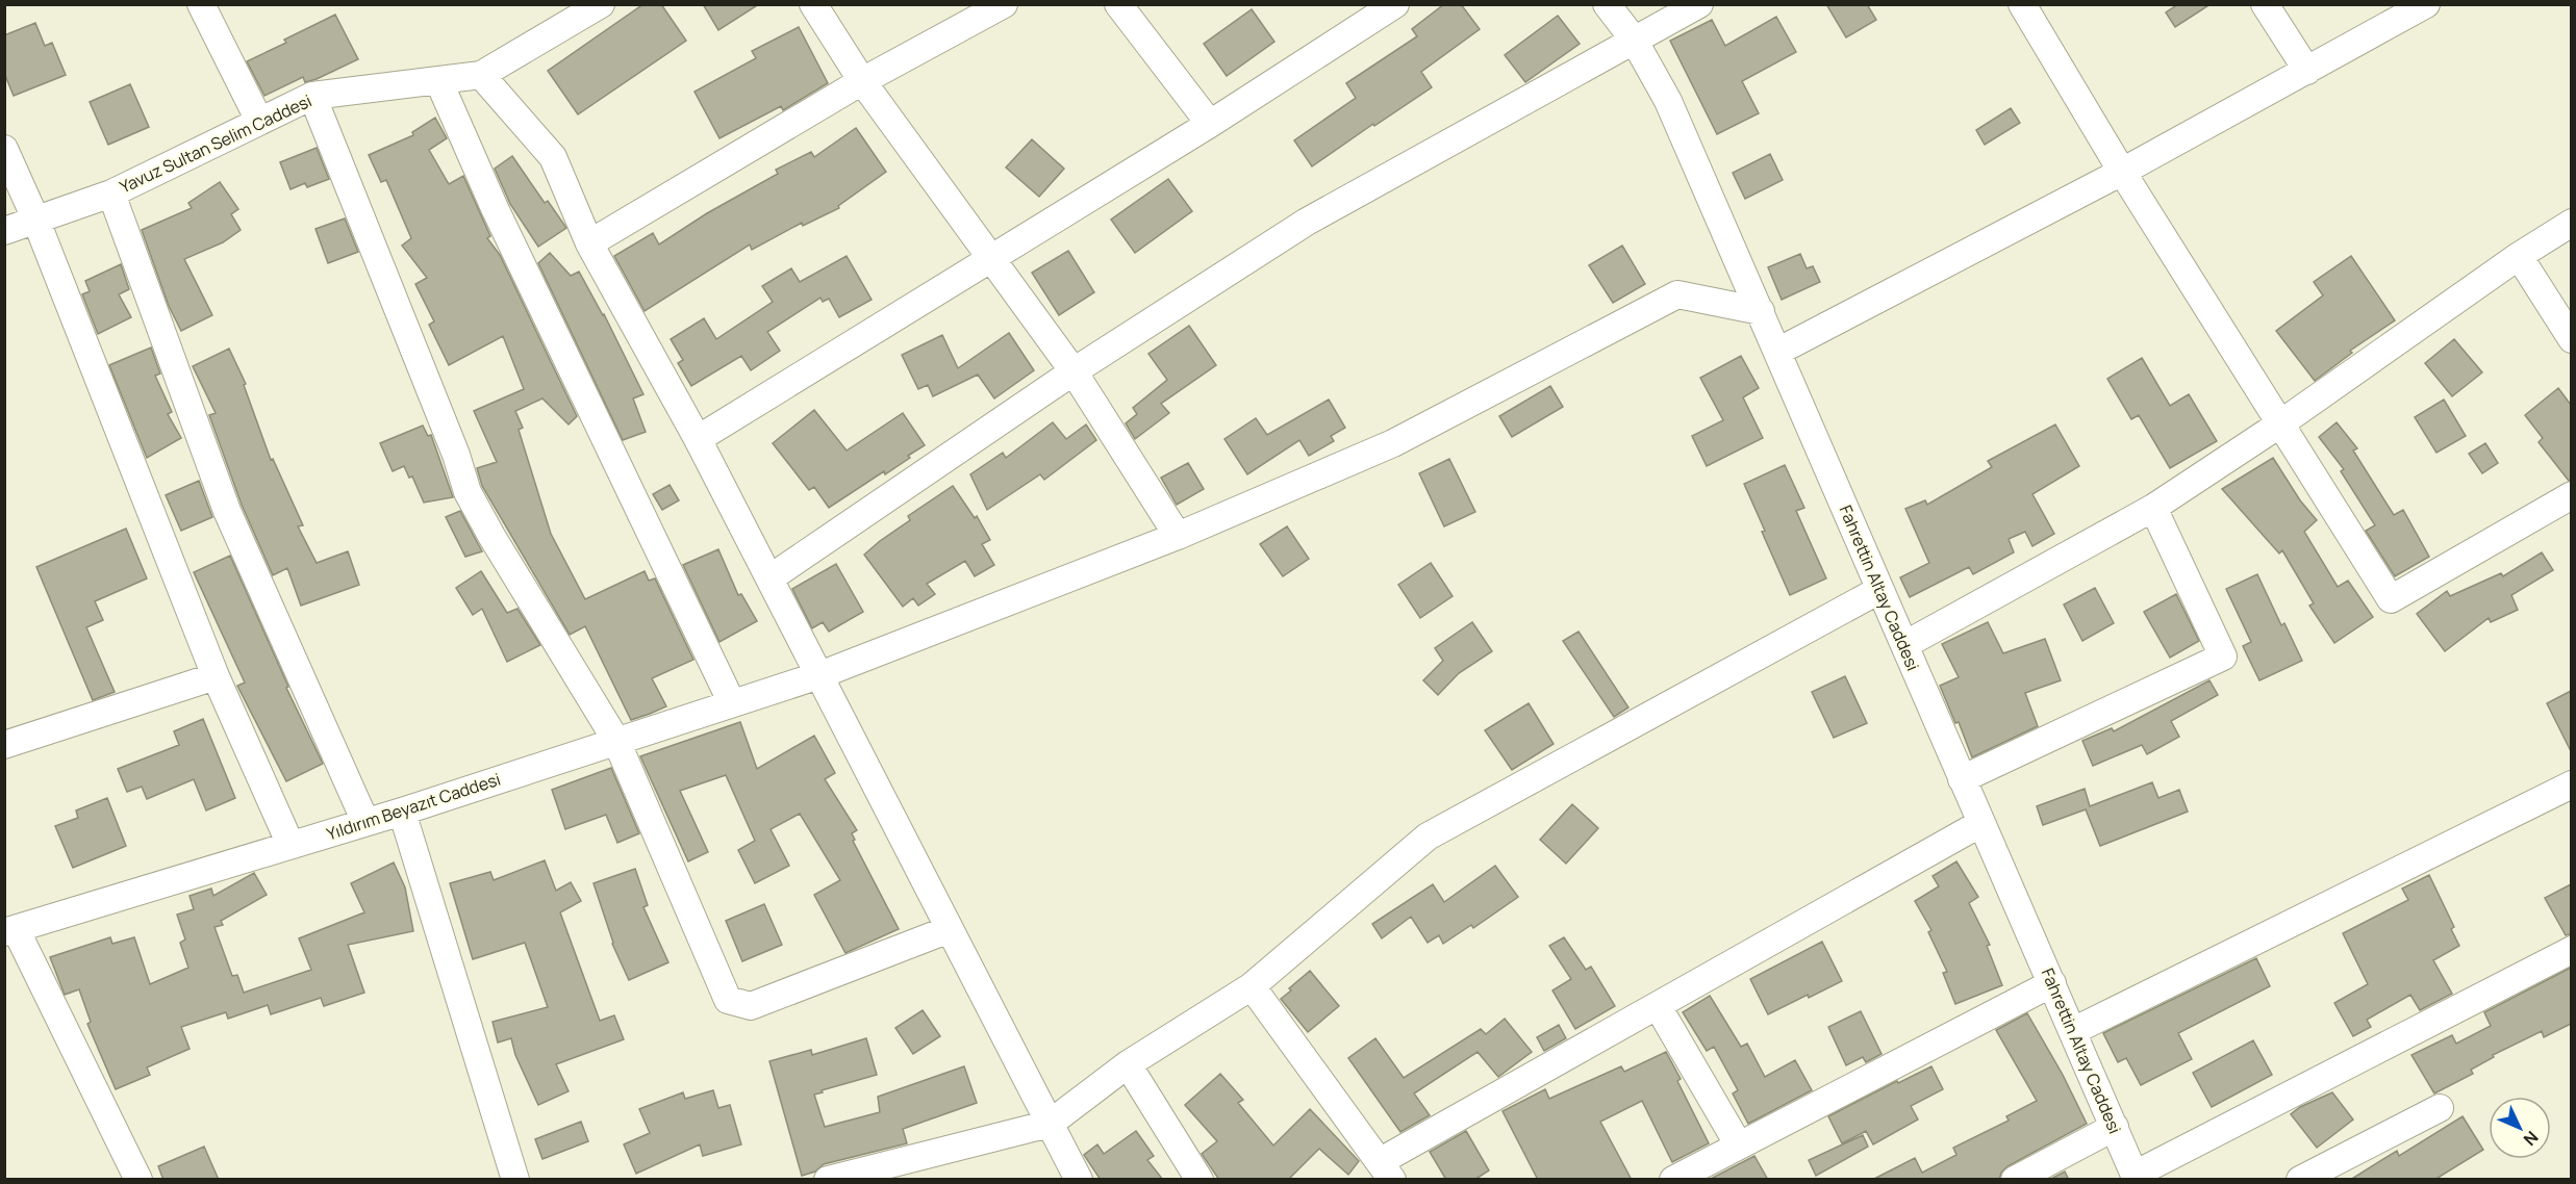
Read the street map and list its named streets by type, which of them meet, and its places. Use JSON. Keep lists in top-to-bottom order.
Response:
{
  "streets": {
    "street": ["Yavuz Sultan Selim Caddesi", "Fahrettin Altay Caddesi", "Yıldırım Beyazıt Caddesi"]
  },
  "crossings": [
    ["Fahrettin Altay Caddesi", "Yıldırım Beyazıt Caddesi"]
  ],
  "north": "bottom right"
}
